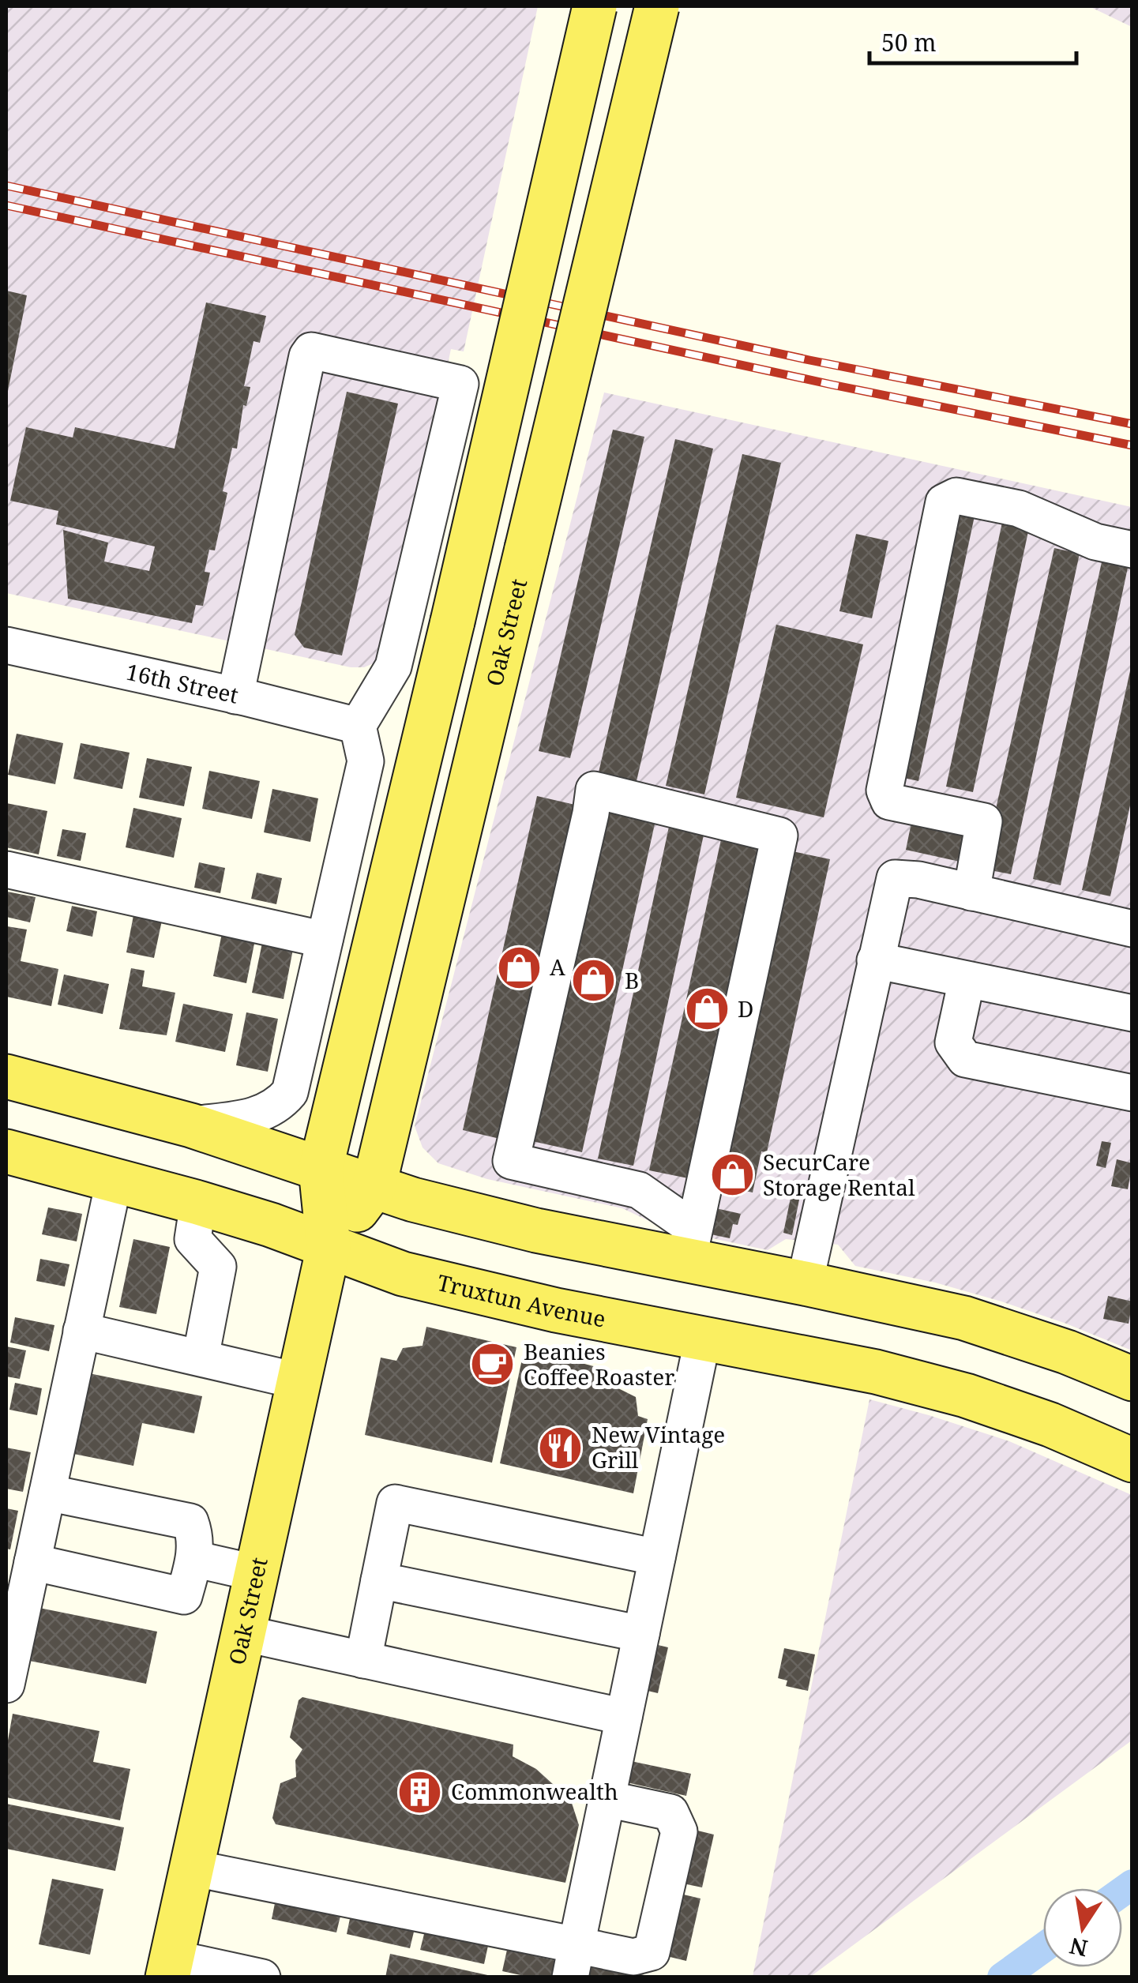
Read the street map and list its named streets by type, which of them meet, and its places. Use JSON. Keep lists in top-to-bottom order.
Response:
{
  "streets": {
    "main road": ["Oak Street", "Truxtun Avenue"],
    "street": ["16th Street"]
  },
  "crossings": [
    ["Oak Street", "Truxtun Avenue"]
  ],
  "places": {
    "shop": [
      "A",
      "B",
      "D",
      "SecurCare Storage Rental"
    ],
    "cafe": ["Beanies Coffee Roaster"],
    "restaurant": ["New Vintage Grill"],
    "building": ["Commonwealth"]
  },
  "scale_bar": "50 m",
  "north": "bottom"
}
